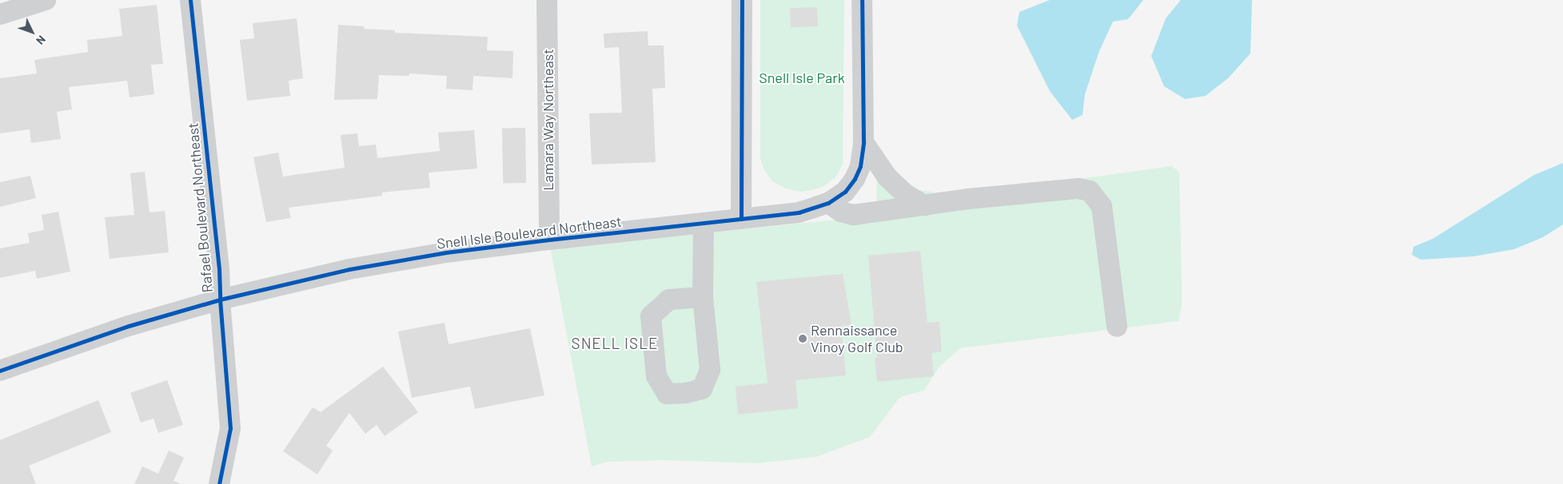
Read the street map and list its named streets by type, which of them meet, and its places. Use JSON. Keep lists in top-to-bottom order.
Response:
{
  "streets": {
    "street": ["Lamara Way Northeast", "Rafael Boulevard Northeast", "Snell Isle Boulevard Northeast"]
  },
  "crossings": [
    ["Lamara Way Northeast", "Snell Isle Boulevard Northeast"],
    ["Rafael Boulevard Northeast", "Snell Isle Boulevard Northeast"]
  ],
  "districts": ["SNELL ISLE"],
  "parks": ["Snell Isle Park"],
  "places": ["Rennaissance Vinoy Golf Club"],
  "north": "bottom right"
}
